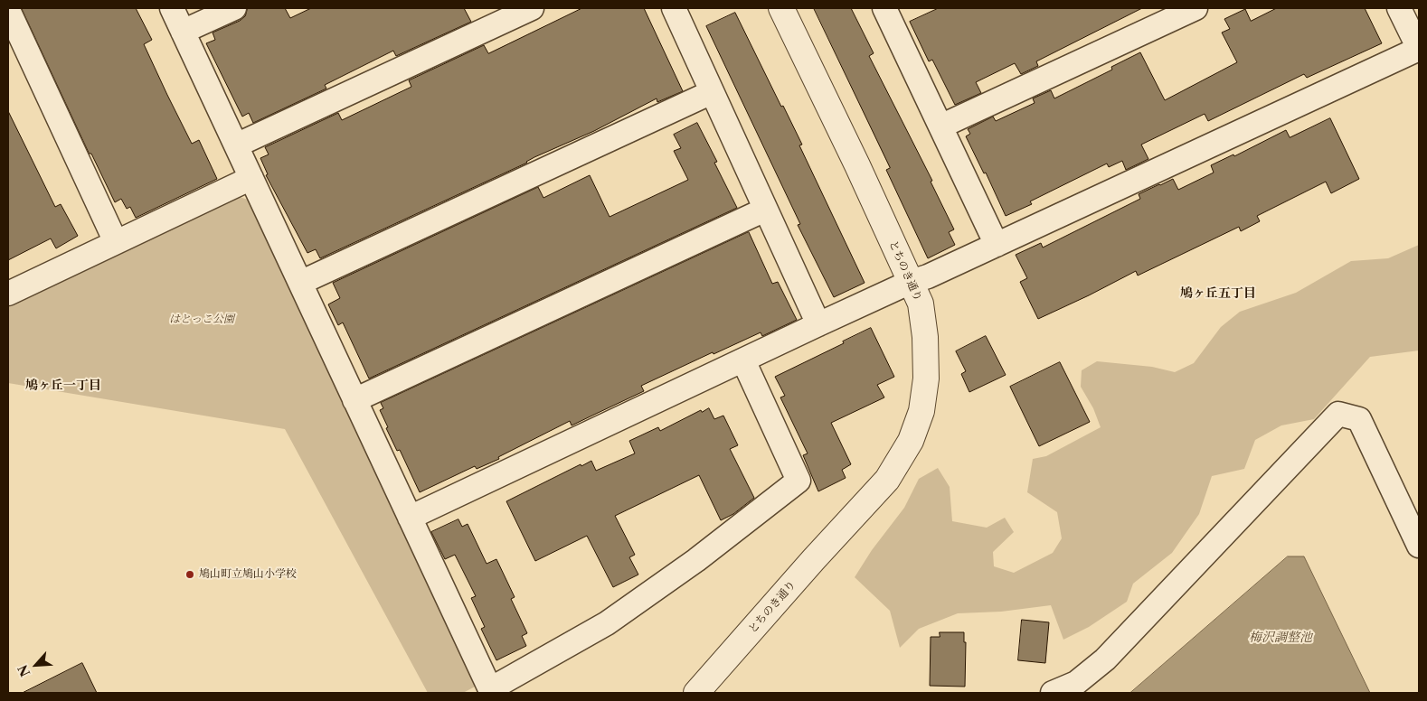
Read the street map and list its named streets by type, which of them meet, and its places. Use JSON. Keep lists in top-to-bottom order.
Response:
{
  "streets": {
    "street": ["とちのき通り"]
  },
  "districts": ["鳩ヶ丘五丁目", "鳩ヶ丘一丁目"],
  "water": ["梅沢調整池"],
  "parks": ["はとっこ公園"],
  "places": ["鳩山町立鳩山小学校"],
  "north": "bottom left"
}
